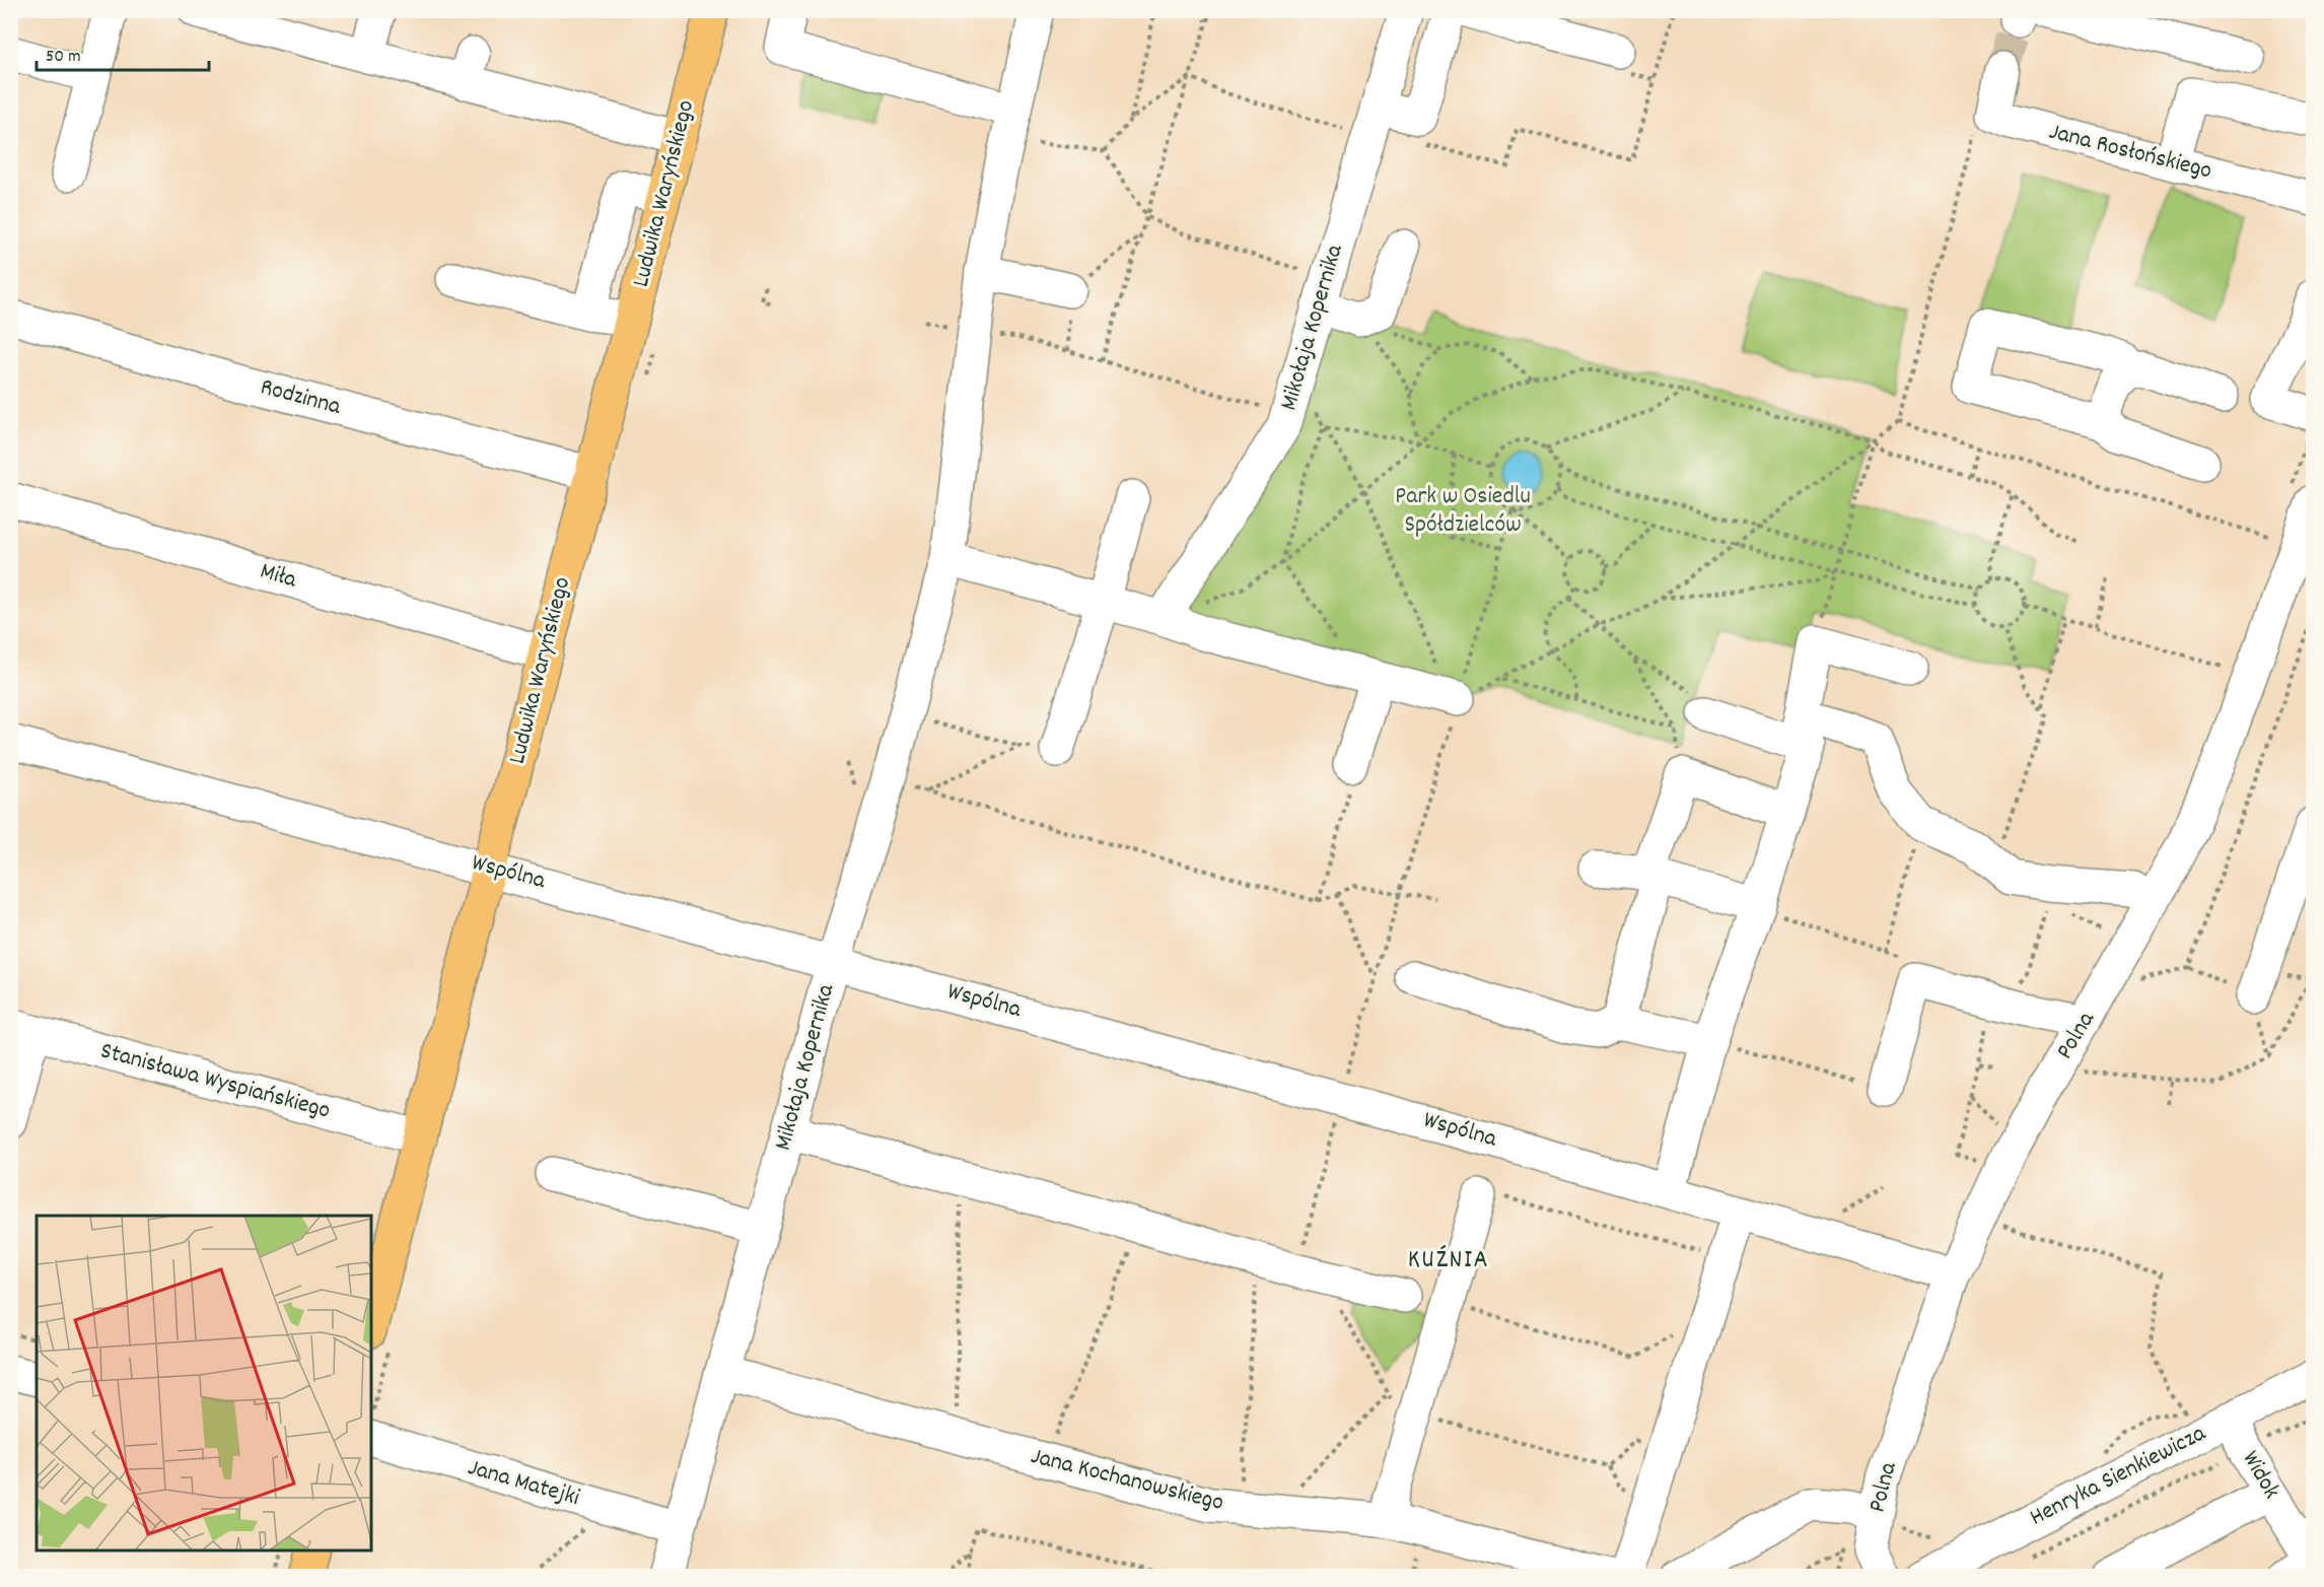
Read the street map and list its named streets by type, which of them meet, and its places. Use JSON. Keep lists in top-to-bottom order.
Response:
{
  "streets": {
    "main road": ["Ludwika Waryńskiego"],
    "street": [
      "Jana Rosłońskiego",
      "Mikołaja Kopernika",
      "Rodzinna",
      "Miła",
      "Wspólna",
      "Polna",
      "Stanisława Wyspiańskiego",
      "Widok",
      "Henryka Sienkiewicza",
      "Jana Kochanowskiego",
      "Jana Matejki"
    ]
  },
  "crossings": [
    ["Ludwika Waryńskiego", "Rodzinna"],
    ["Ludwika Waryńskiego", "Miła"],
    ["Ludwika Waryńskiego", "Wspólna"],
    ["Ludwika Waryńskiego", "Stanisława Wyspiańskiego"],
    ["Mikołaja Kopernika", "Wspólna"],
    ["Mikołaja Kopernika", "Jana Kochanowskiego"],
    ["Mikołaja Kopernika", "Jana Matejki"],
    ["Wspólna", "Polna"],
    ["Widok", "Henryka Sienkiewicza"]
  ],
  "districts": ["KUŹNIA"],
  "parks": ["Park w Osiedlu Spółdzielców"],
  "scale_bar": "50 m"
}
